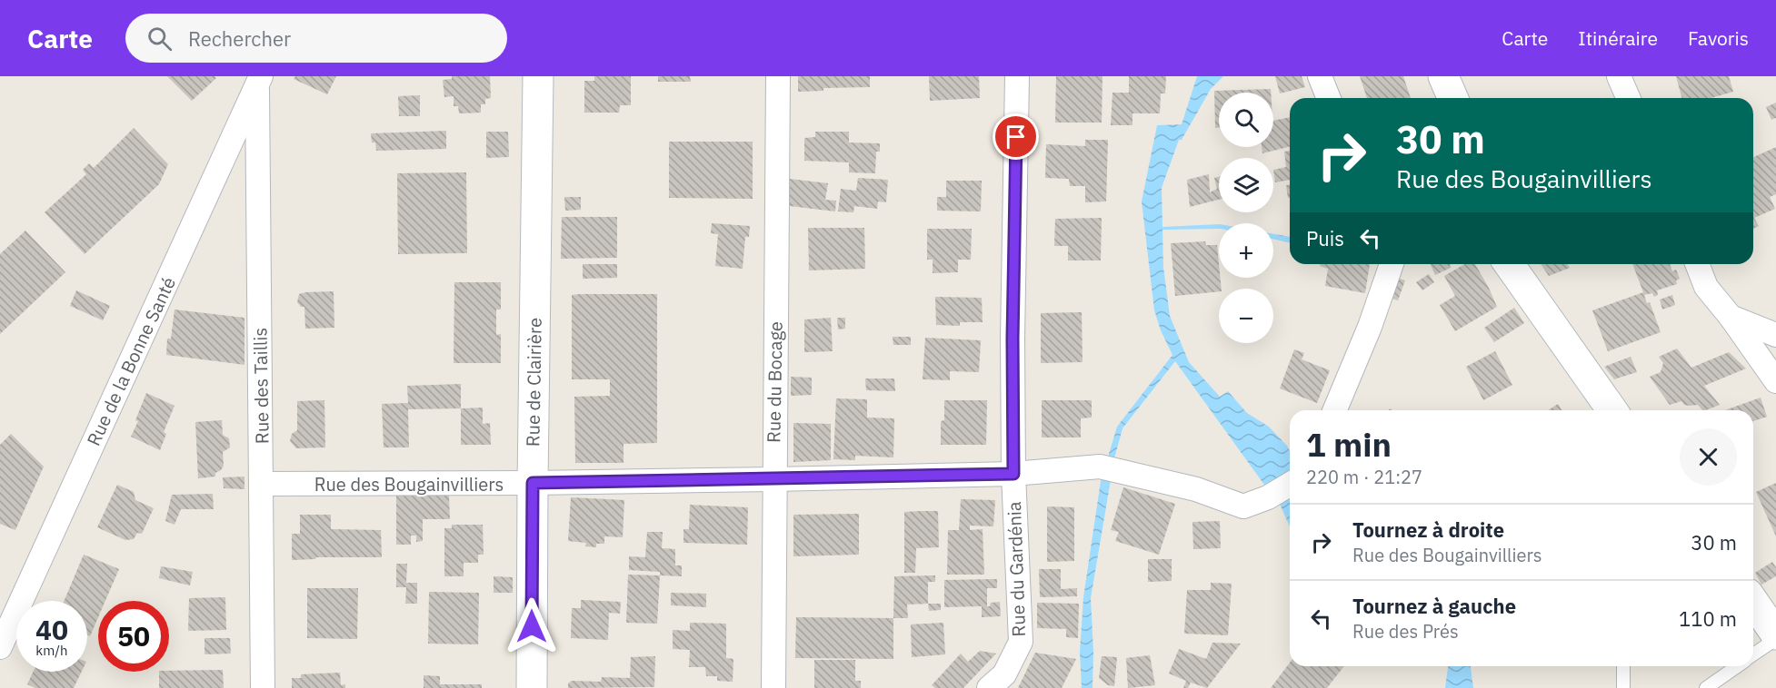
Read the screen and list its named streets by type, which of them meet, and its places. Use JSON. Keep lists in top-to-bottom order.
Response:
{
  "streets": {
    "main road": ["Rue de Clairière"],
    "street": [
      "Rue de la Bonne Santé",
      "Rue du Bocage",
      "Rue des Taillis",
      "Rue des Bougainvilliers",
      "Rue du Gardénia"
    ]
  },
  "crossings": [
    ["Rue de la Bonne Santé", "Rue des Taillis"],
    ["Rue de Clairière", "Rue des Bougainvilliers"],
    ["Rue du Bocage", "Rue des Bougainvilliers"],
    ["Rue des Taillis", "Rue des Bougainvilliers"],
    ["Rue des Bougainvilliers", "Rue du Gardénia"]
  ],
  "page": {
    "header": "Carte",
    "search": "Rechercher",
    "nav": ["Carte", "Itinéraire", "Favoris"],
    "map_buttons": ["+", "−"],
    "turn": ["30 m", "Rue des Bougainvilliers"],
    "then": "Puis",
    "heading": ["1 min", "220 m · 21:27"],
    "list": [
      {
        "name": "Tournez à droite",
        "note": "Rue des Bougainvilliers",
        "value": "30 m"
      },
      {
        "name": "Tournez à gauche",
        "note": "Rue des Prés",
        "value": "110 m"
      }
    ],
    "speed": "40 km/h",
    "limit": "50"
  }
}
